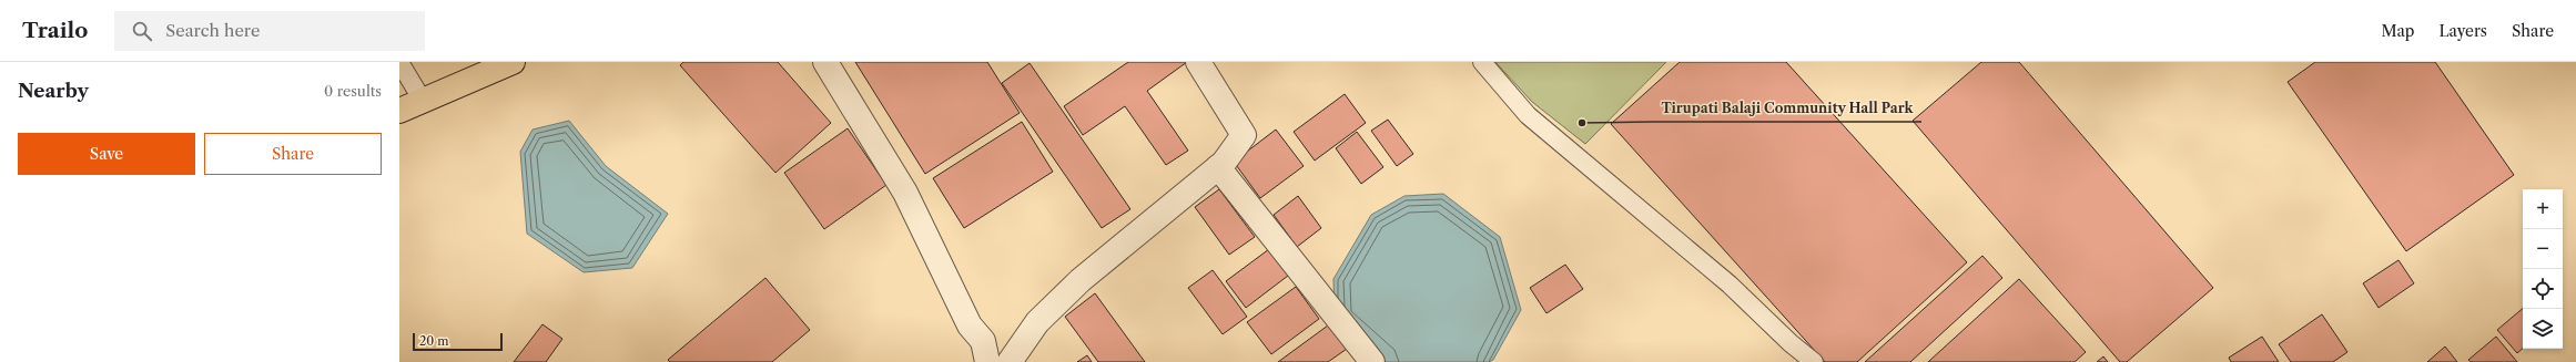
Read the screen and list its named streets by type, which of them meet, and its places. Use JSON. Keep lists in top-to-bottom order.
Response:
{
  "places": ["Tirupati Balaji Community Hall Park"],
  "scale_bar": "20 m",
  "page": {
    "header": "Trailo",
    "search": "Search here",
    "nav": ["Map", "Layers", "Share"],
    "heading": ["Nearby", "0 results"],
    "buttons": ["Save", "Share"],
    "map_buttons": ["+", "−"],
    "scale": "20 m"
  }
}
